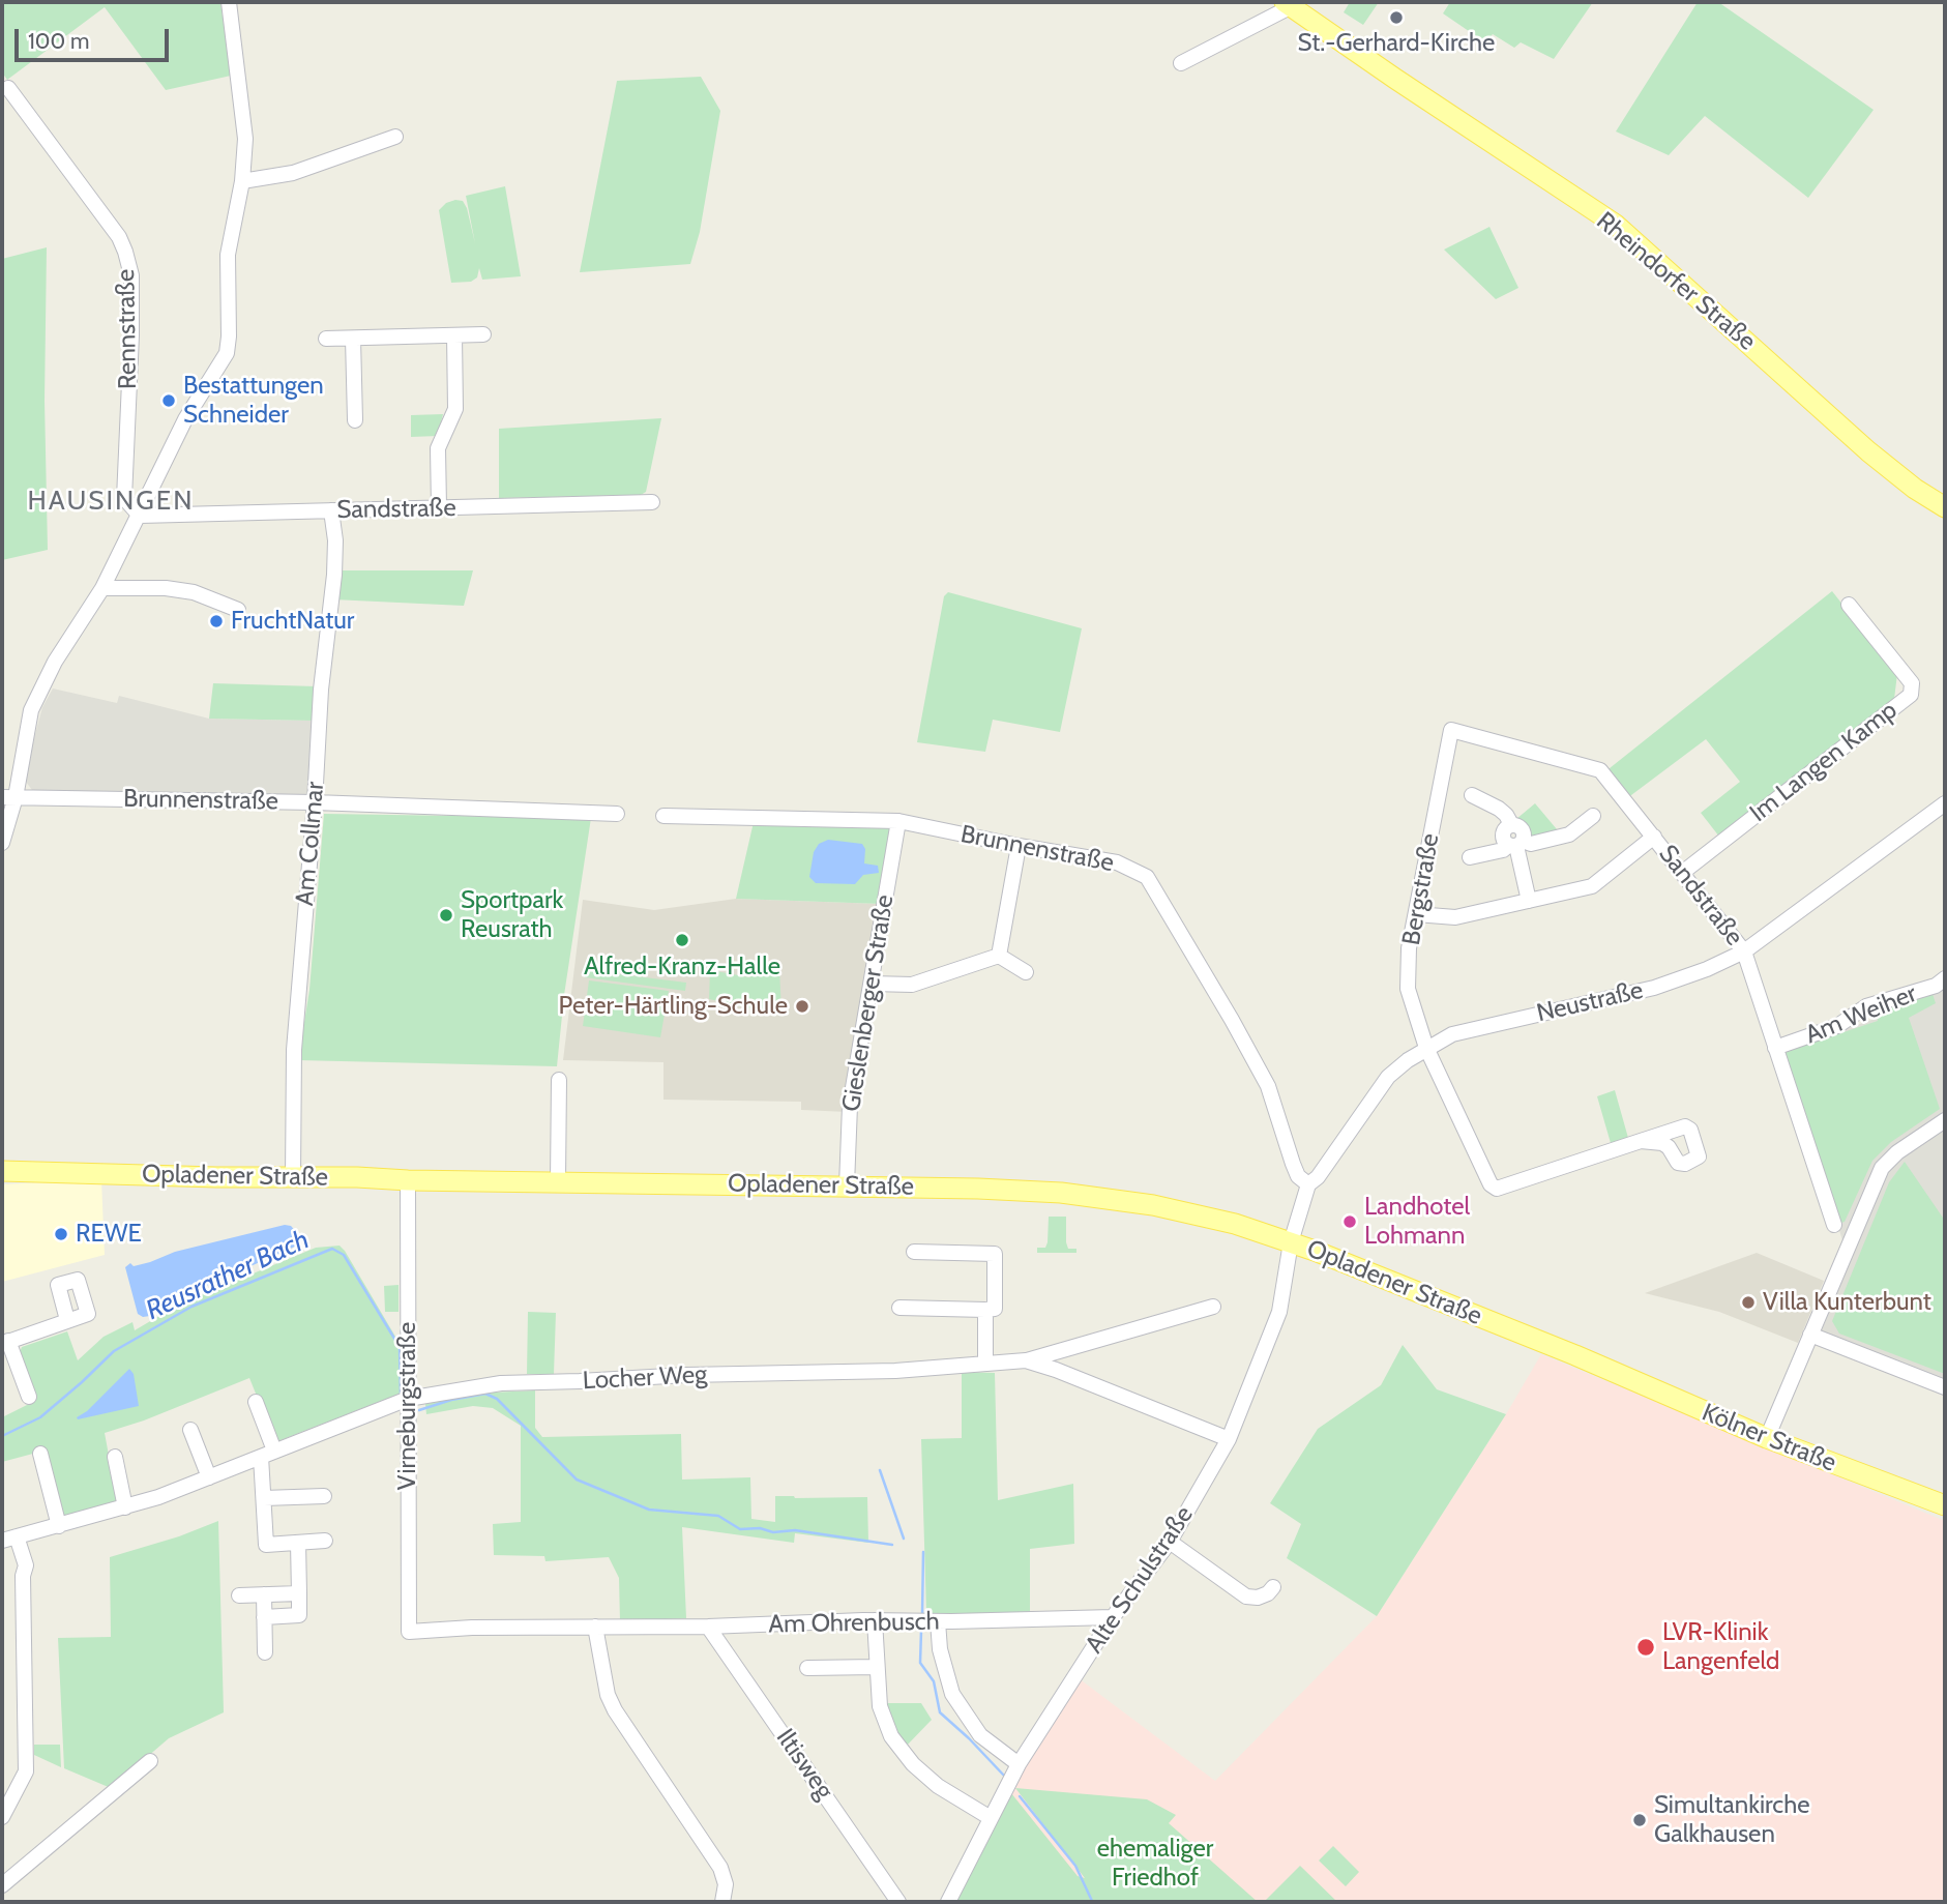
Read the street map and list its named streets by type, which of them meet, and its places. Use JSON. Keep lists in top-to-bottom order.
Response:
{
  "streets": {
    "main road": ["Rheindorfer Straße", "Opladener Straße", "Kölner Straße"],
    "street": [
      "Rennstraße",
      "Sandstraße",
      "Im Langen Kamp",
      "Brunnenstraße",
      "Am Collmar",
      "Bergstraße",
      "Neustraße",
      "Gieslenberger Straße",
      "Am Weiher",
      "Locher Weg",
      "Virneburgstraße",
      "Alte Schulstraße",
      "Am Ohrenbusch",
      "Iltisweg"
    ]
  },
  "crossings": [
    ["Rennstraße", "Sandstraße"],
    ["Sandstraße", "Im Langen Kamp"],
    ["Sandstraße", "Am Collmar"],
    ["Sandstraße", "Bergstraße"],
    ["Sandstraße", "Neustraße"],
    ["Sandstraße", "Am Weiher"],
    ["Brunnenstraße", "Am Collmar"],
    ["Brunnenstraße", "Neustraße"],
    ["Brunnenstraße", "Gieslenberger Straße"],
    ["Am Collmar", "Opladener Straße"],
    ["Bergstraße", "Neustraße"],
    ["Neustraße", "Opladener Straße"],
    ["Neustraße", "Alte Schulstraße"],
    ["Gieslenberger Straße", "Opladener Straße"],
    ["Opladener Straße", "Virneburgstraße"],
    ["Opladener Straße", "Kölner Straße"],
    ["Opladener Straße", "Alte Schulstraße"],
    ["Locher Weg", "Virneburgstraße"],
    ["Locher Weg", "Alte Schulstraße"],
    ["Virneburgstraße", "Am Ohrenbusch"],
    ["Alte Schulstraße", "Am Ohrenbusch"],
    ["Am Ohrenbusch", "Iltisweg"]
  ],
  "districts": ["HAUSINGEN"],
  "water": ["Reusrather Bach"],
  "parks": ["ehemaliger Friedhof"],
  "places": [
    "St.-Gerhard-Kirche",
    "Bestattungen Schneider",
    "FruchtNatur",
    "Sportpark Reusrath",
    "Alfred-Kranz-Halle",
    "Peter-Härtling-Schule",
    "Landhotel Lohmann",
    "REWE",
    "Villa Kunterbunt",
    "LVR-Klinik Langenfeld",
    "Simultankirche Galkhausen"
  ],
  "scale_bar": "100 m"
}
